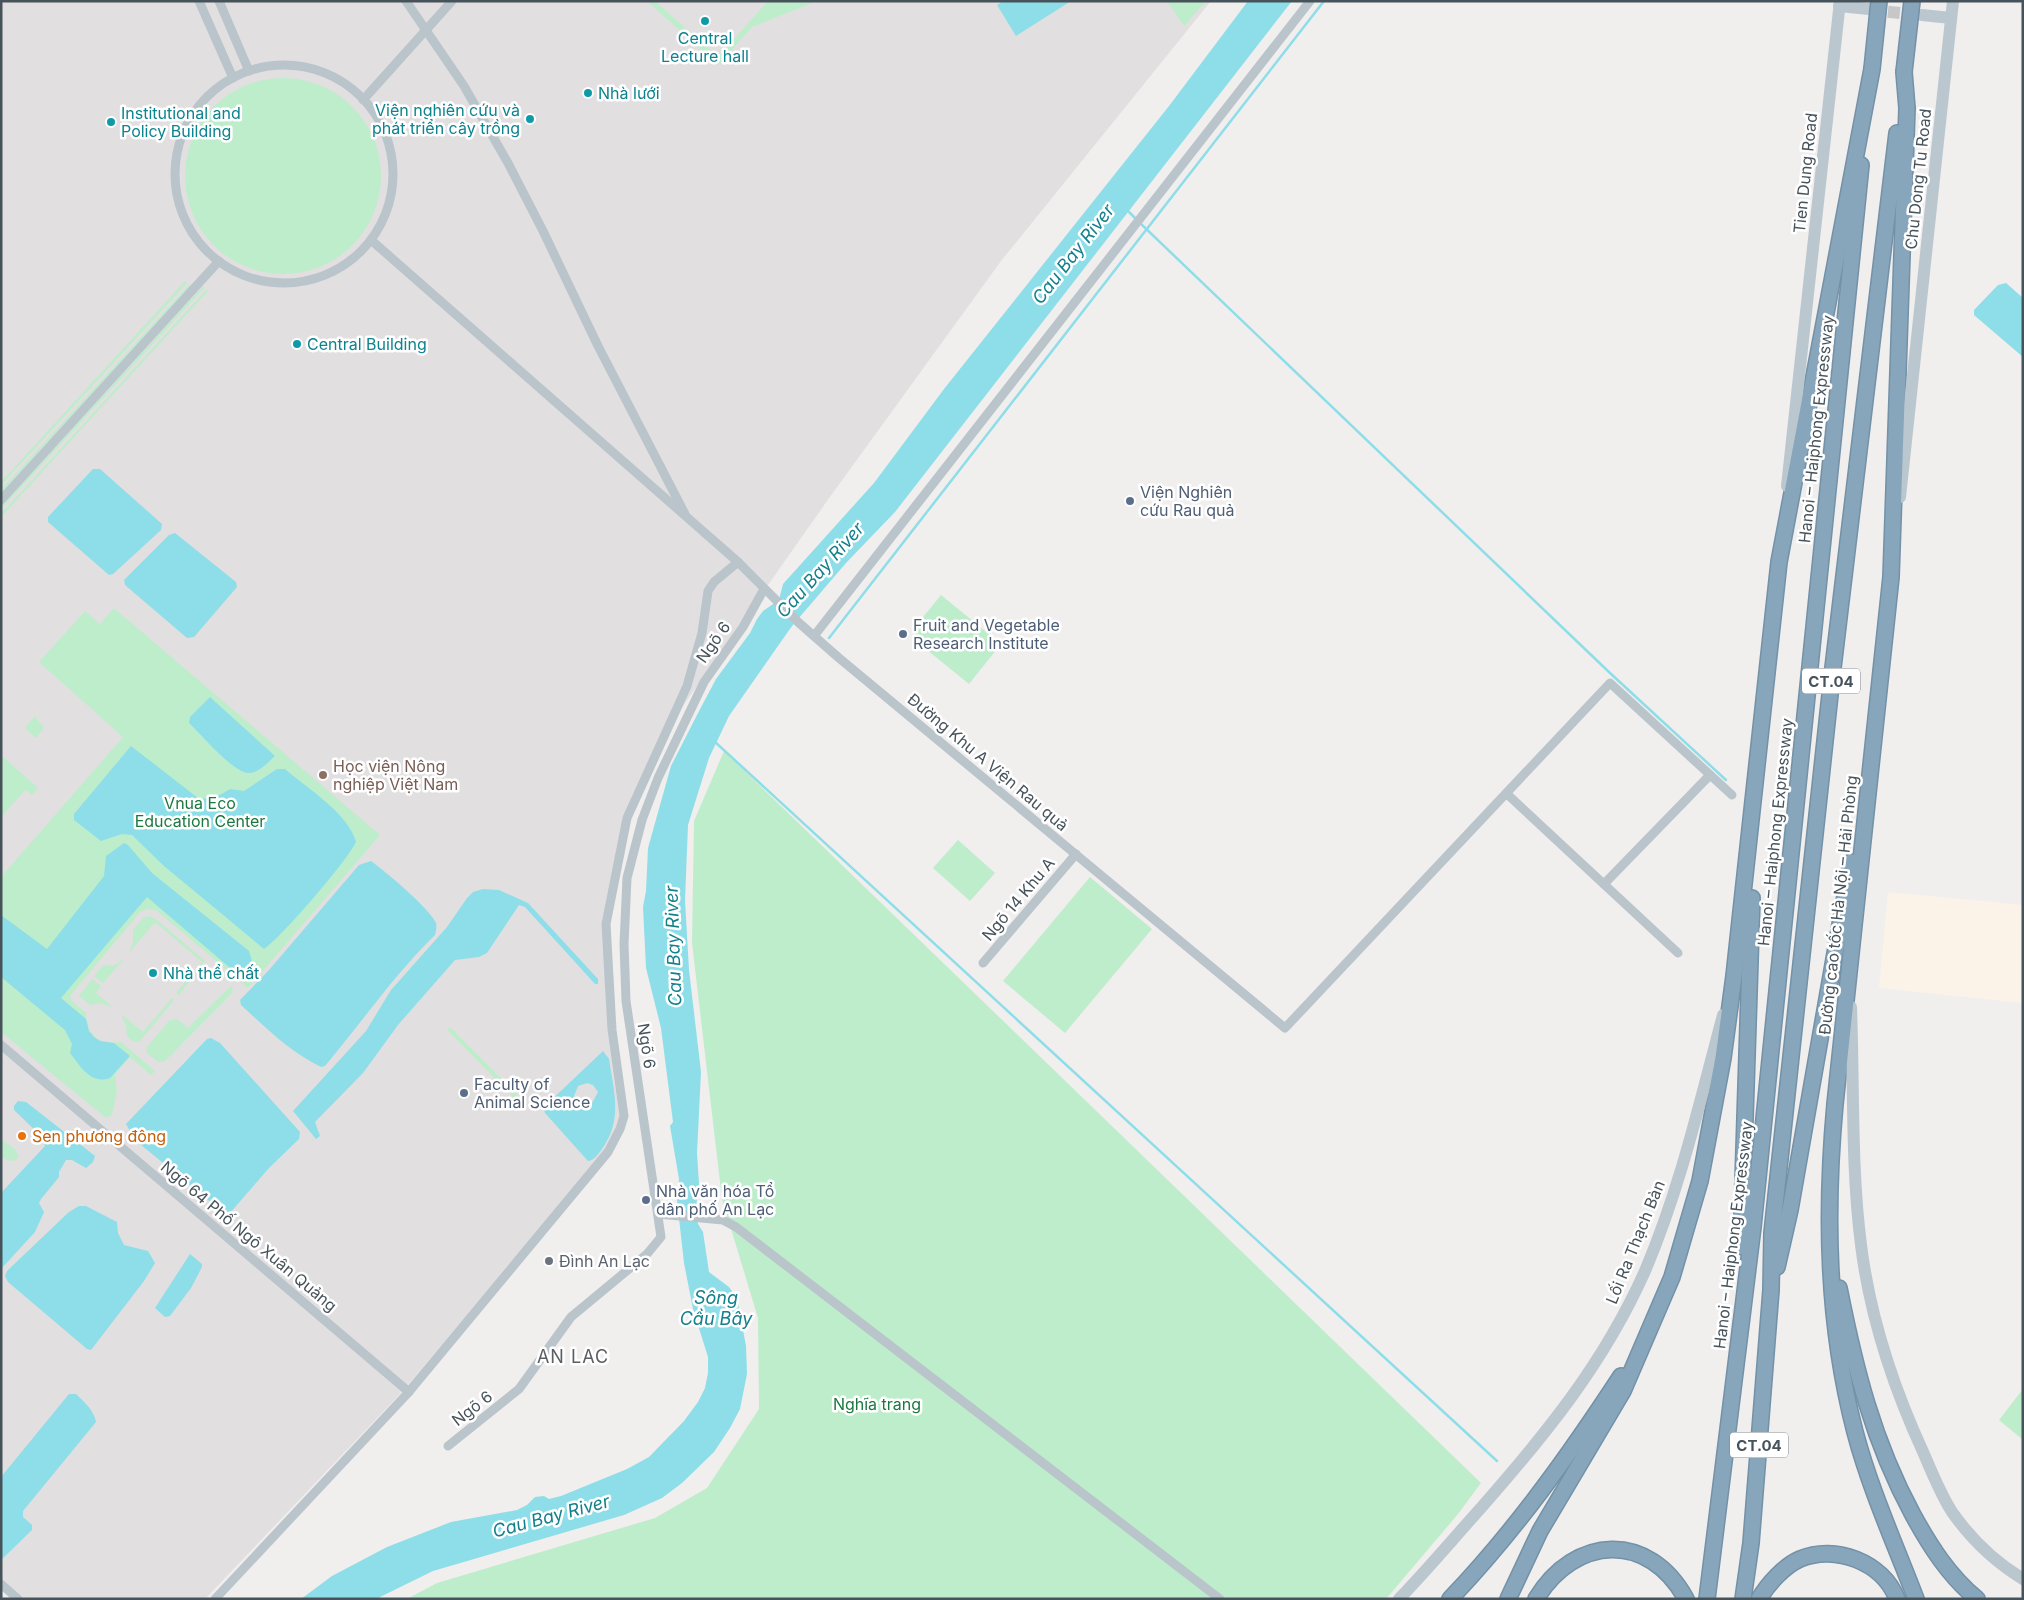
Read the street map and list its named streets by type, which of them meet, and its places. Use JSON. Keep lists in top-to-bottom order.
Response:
{
  "streets": {
    "highway": ["Hanoi – Haiphong Expressway", "CT.04", "Đường cao tốc Hà Nội – Hải Phòng"],
    "main road": ["Tien Dung Road", "Chu Dong Tu Road", "Lối Ra Thạch Bàn"],
    "street": [
      "Ngõ 6",
      "Đường Khu A Viện Rau quả",
      "Ngõ 14 Khu A",
      "Ngõ 64 Phố Ngô Xuân Quảng"
    ]
  },
  "crossings": [
    ["Chu Dong Tu Road", "CT.04"],
    ["Chu Dong Tu Road", "Đường cao tốc Hà Nội – Hải Phòng"],
    ["Hanoi – Haiphong Expressway", "CT.04"],
    ["Ngõ 6", "Đường Khu A Viện Rau quả"],
    ["CT.04", "Đường cao tốc Hà Nội – Hải Phòng"],
    ["Đường Khu A Viện Rau quả", "Ngõ 14 Khu A"]
  ],
  "districts": ["AN LAC"],
  "water": ["Cau Bay River", "Sông Cầu Bây"],
  "parks": ["Vnua Eco Education Center", "Nghĩa trang"],
  "places": [
    "Central Lecture hall",
    "Nhà lưới",
    "Viện nghiên cứu và phát triển cây trồng",
    "Institutional and Policy Building",
    "Central Building",
    "Viện Nghiên cứu Rau quả",
    "Fruit and Vegetable Research Institute",
    "Học viện Nông nghiệp Việt Nam",
    "Nhà thể chất",
    "Faculty of Animal Science",
    "Sen phương đông",
    "Nhà văn hóa Tổ dân phố An Lạc",
    "Đình An Lạc"
  ]
}
